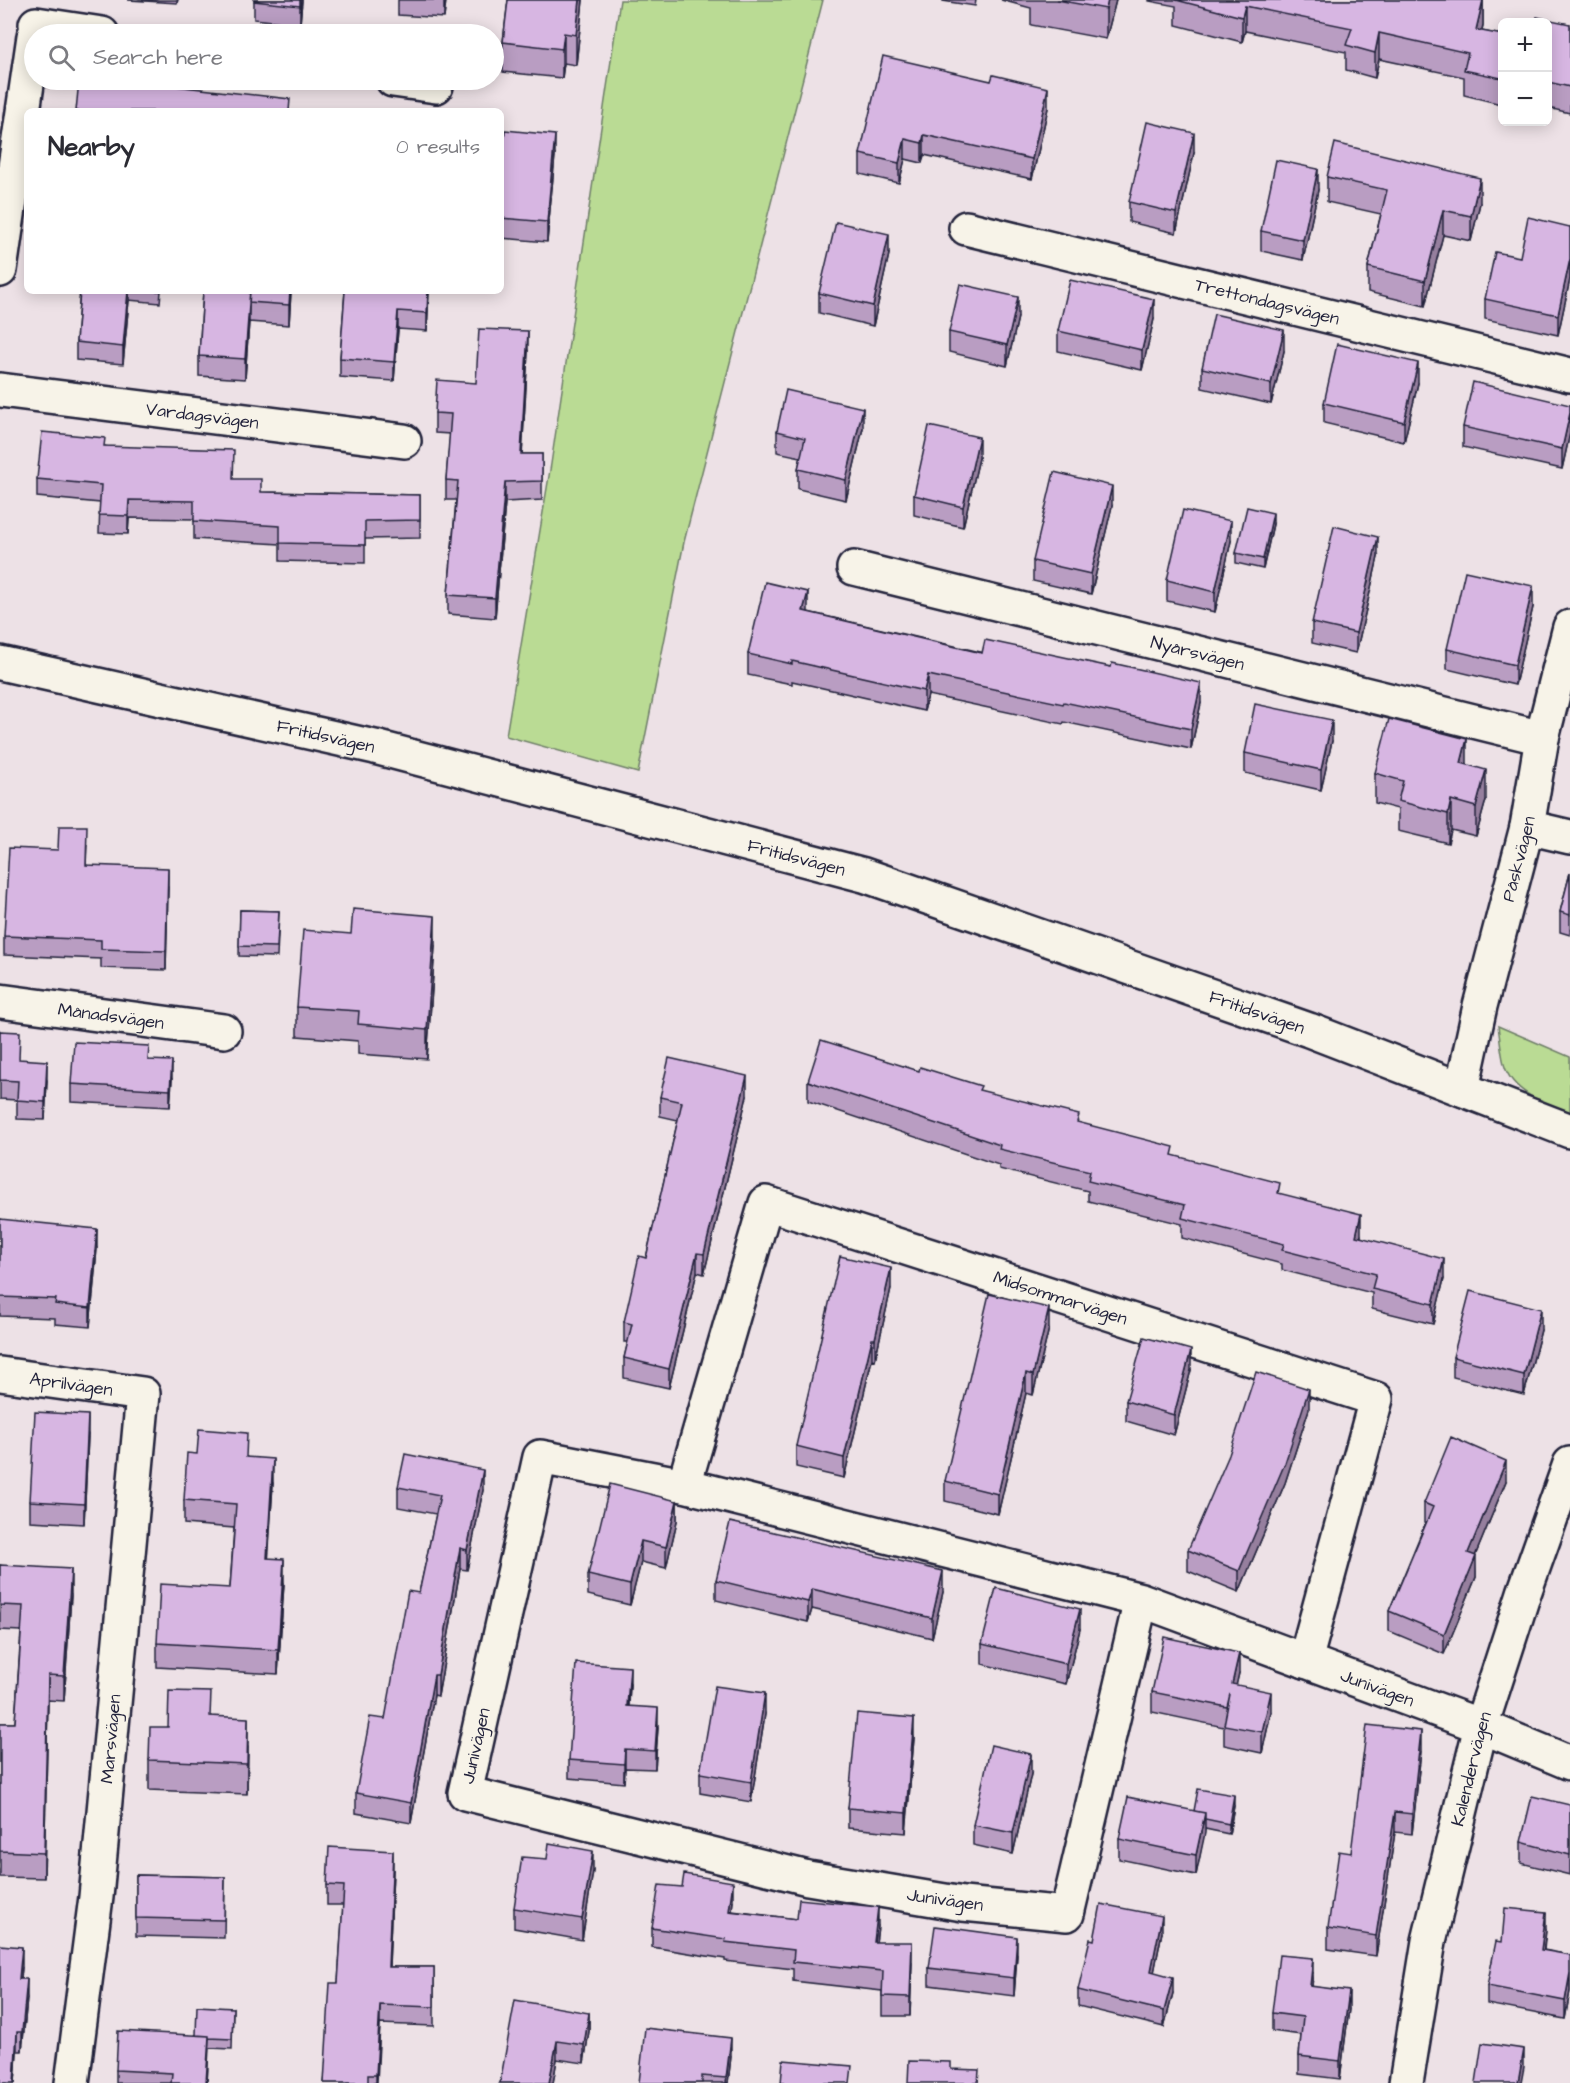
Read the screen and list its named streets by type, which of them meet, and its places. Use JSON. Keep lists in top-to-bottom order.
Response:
{
  "streets": {
    "street": [
      "Trettondagsvägen",
      "Vardagsvägen",
      "Nyårsvägen",
      "Fritidsvägen",
      "Påskvägen",
      "Månadsvägen",
      "Midsommarvägen",
      "Aprilvägen",
      "Junivägen",
      "Marsvägen",
      "Kalendervägen"
    ]
  },
  "crossings": [
    ["Nyårsvägen", "Påskvägen"],
    ["Fritidsvägen", "Påskvägen"],
    ["Midsommarvägen", "Junivägen"],
    ["Aprilvägen", "Marsvägen"],
    ["Junivägen", "Kalendervägen"]
  ],
  "page": {
    "map_buttons": ["+", "−"],
    "search": "Search here",
    "heading": ["Nearby", "0 results"]
  }
}
